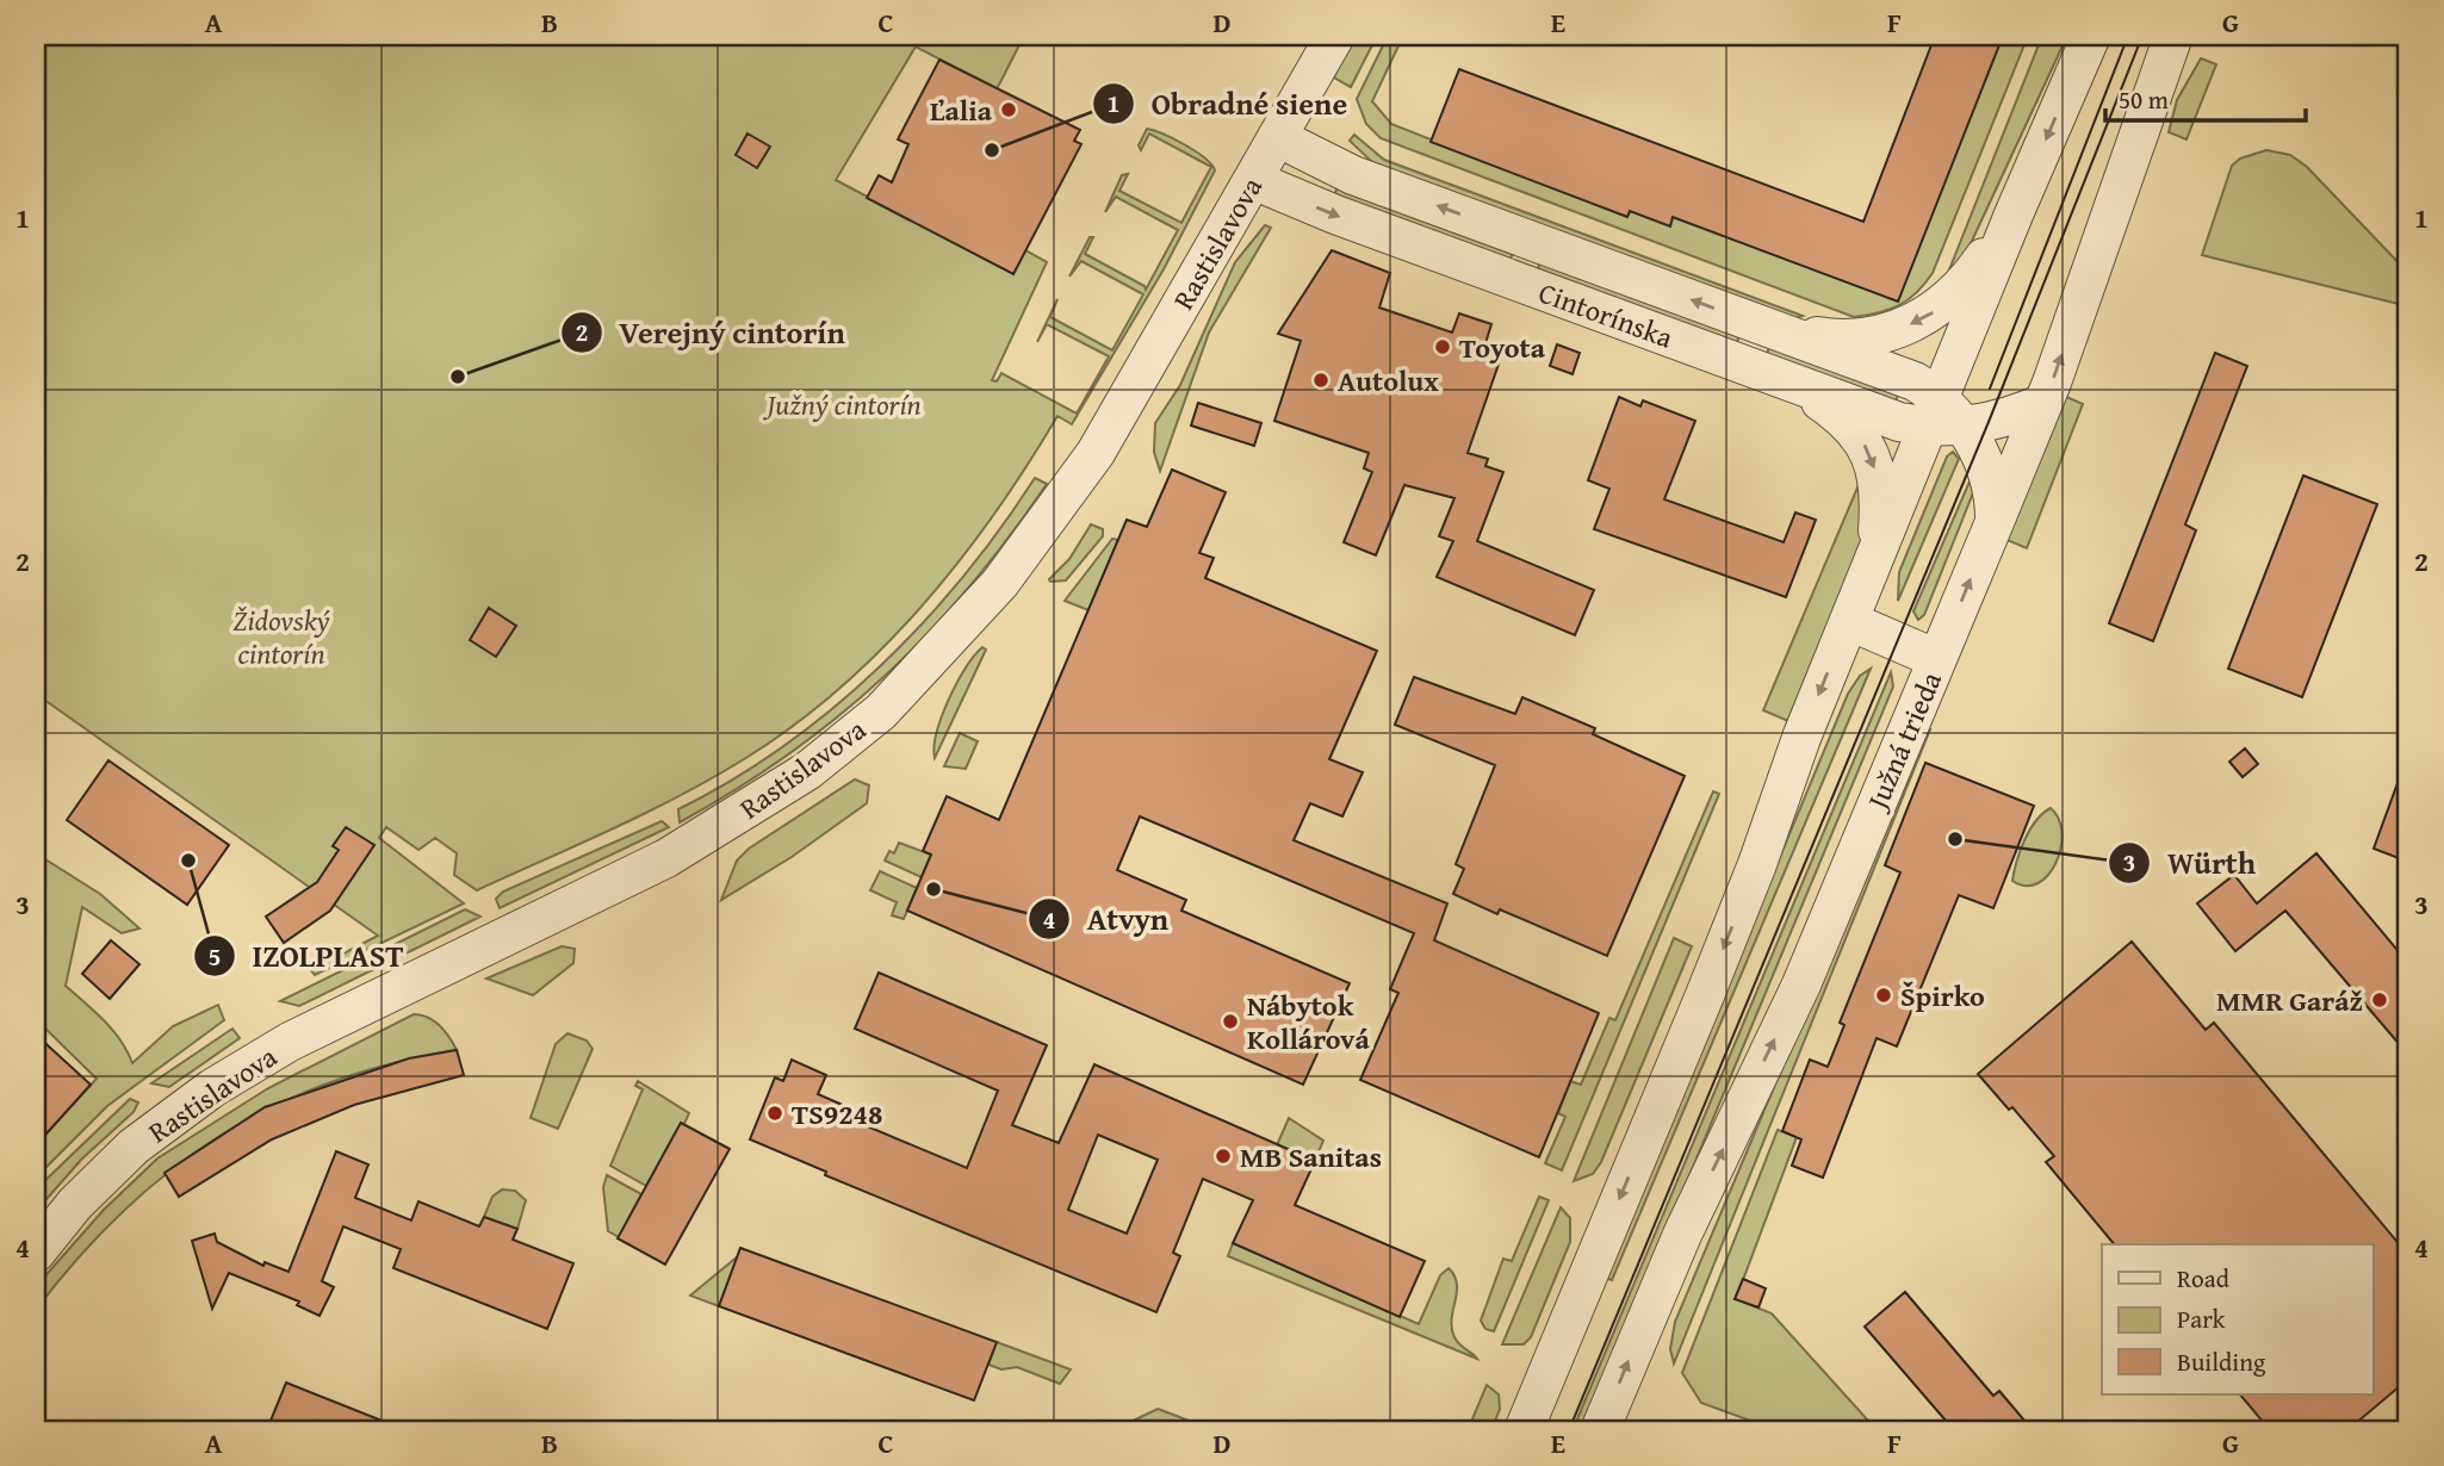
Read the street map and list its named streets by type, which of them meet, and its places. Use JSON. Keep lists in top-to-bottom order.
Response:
{
  "streets": {
    "street": ["Rastislavova", "Cintorínska", "Južná trieda"]
  },
  "crossings": [
    ["Rastislavova", "Cintorínska"],
    ["Cintorínska", "Južná trieda"]
  ],
  "parks": ["Južný cintorín", "Židovský cintorín"],
  "places": [
    "Ľalia",
    "Obradné siene",
    "Toyota",
    "Verejný cintorín",
    "Autolux",
    "Würth",
    "IZOLPLAST",
    "Atvyn",
    "Špirko",
    "MMR Garáž",
    "Nábytok Kollárová",
    "TS9248",
    "MB Sanitas"
  ],
  "legend": ["Road", "Park", "Building"],
  "scale_bar": "50 m",
  "grid": {
    "columns": [
      "A",
      "B",
      "C",
      "D",
      "E",
      "F",
      "G"
    ],
    "rows": [
      "1",
      "2",
      "3",
      "4"
    ]
  }
}
